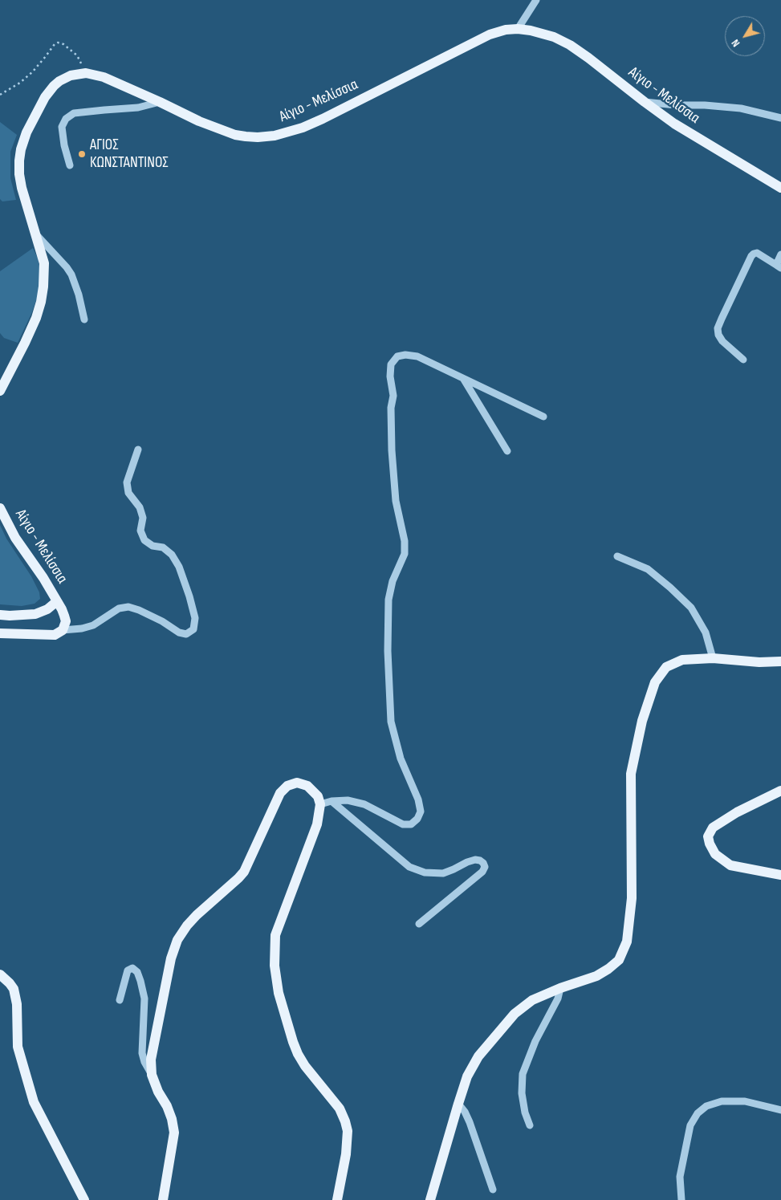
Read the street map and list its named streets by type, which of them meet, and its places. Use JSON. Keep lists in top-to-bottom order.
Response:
{
  "streets": {
    "main road": ["Αίγιο - Μελίσσια"]
  },
  "places": ["ΑΓΙΟΣ ΚΩΝΣΤΑΝΤΙΝΟΣ"],
  "north": "bottom left"
}
